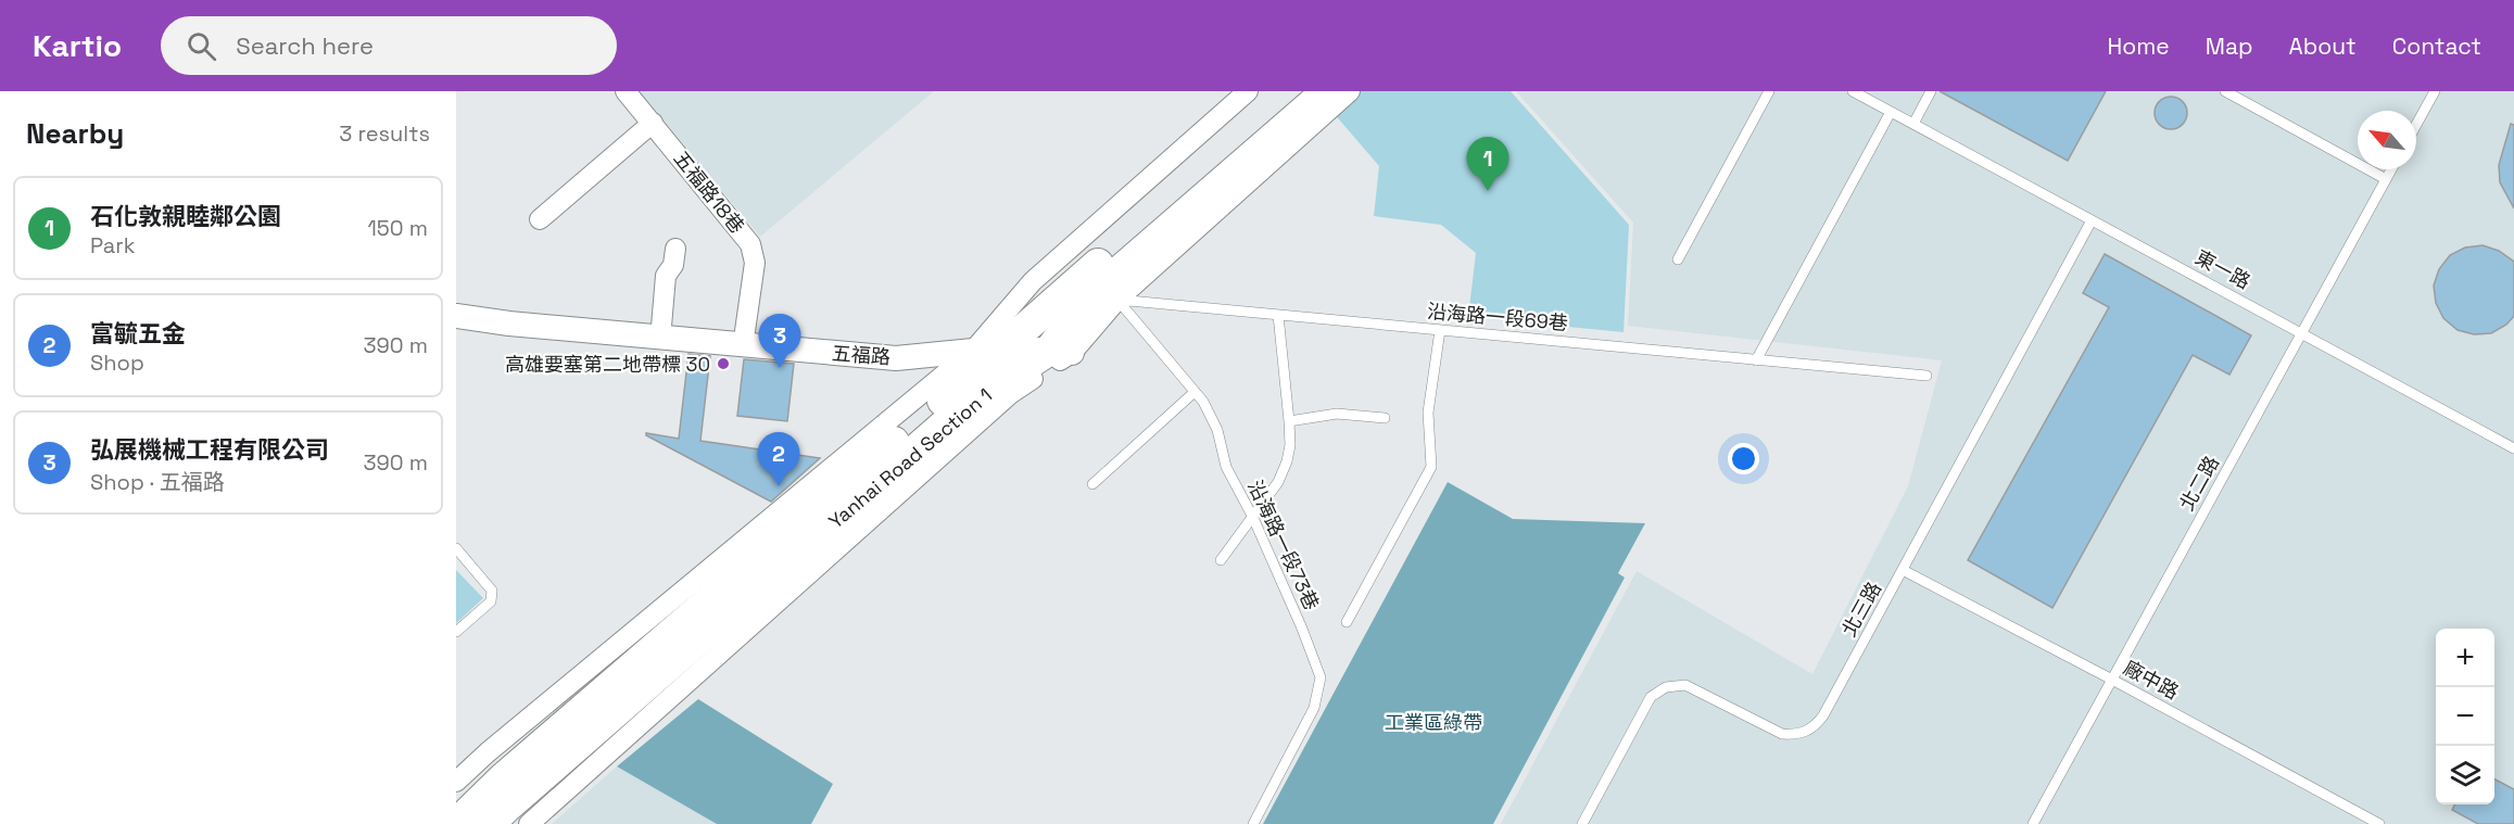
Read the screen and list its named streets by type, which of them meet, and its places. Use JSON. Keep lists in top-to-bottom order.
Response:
{
  "streets": {
    "main road": ["Yanhai Road Section 1"],
    "street": ["五福路18巷", "五福路"],
    "lane": [
      "東一路",
      "沿海路一段69巷",
      "北二路",
      "沿海路一段73巷",
      "北三路",
      "廠中路"
    ]
  },
  "crossings": [
    ["五福路18巷", "五福路"],
    ["東一路", "北二路"],
    ["東一路", "北三路"],
    ["沿海路一段69巷", "Yanhai Road Section 1"],
    ["沿海路一段69巷", "沿海路一段73巷"],
    ["五福路", "Yanhai Road Section 1"],
    ["Yanhai Road Section 1", "沿海路一段73巷"],
    ["北二路", "廠中路"],
    ["北三路", "廠中路"]
  ],
  "parks": ["工業區綠帶"],
  "places": ["高雄要塞第二地帶標 30"],
  "north": "top left",
  "page": {
    "header": "Kartio",
    "search": "Search here",
    "nav": [
      "Home",
      "Map",
      "About",
      "Contact"
    ],
    "heading": ["Nearby", "3 results"],
    "pins": ["1", "3", "2"],
    "list": [
      {
        "mark": "1",
        "name": "石化敦親睦鄰公園",
        "note": "Park",
        "value": "150 m"
      },
      {
        "mark": "2",
        "name": "富毓五金",
        "note": "Shop",
        "value": "390 m"
      },
      {
        "mark": "3",
        "name": "弘展機械工程有限公司",
        "note": "Shop · 五福路",
        "value": "390 m"
      }
    ],
    "map_buttons": ["+", "−"]
  }
}
